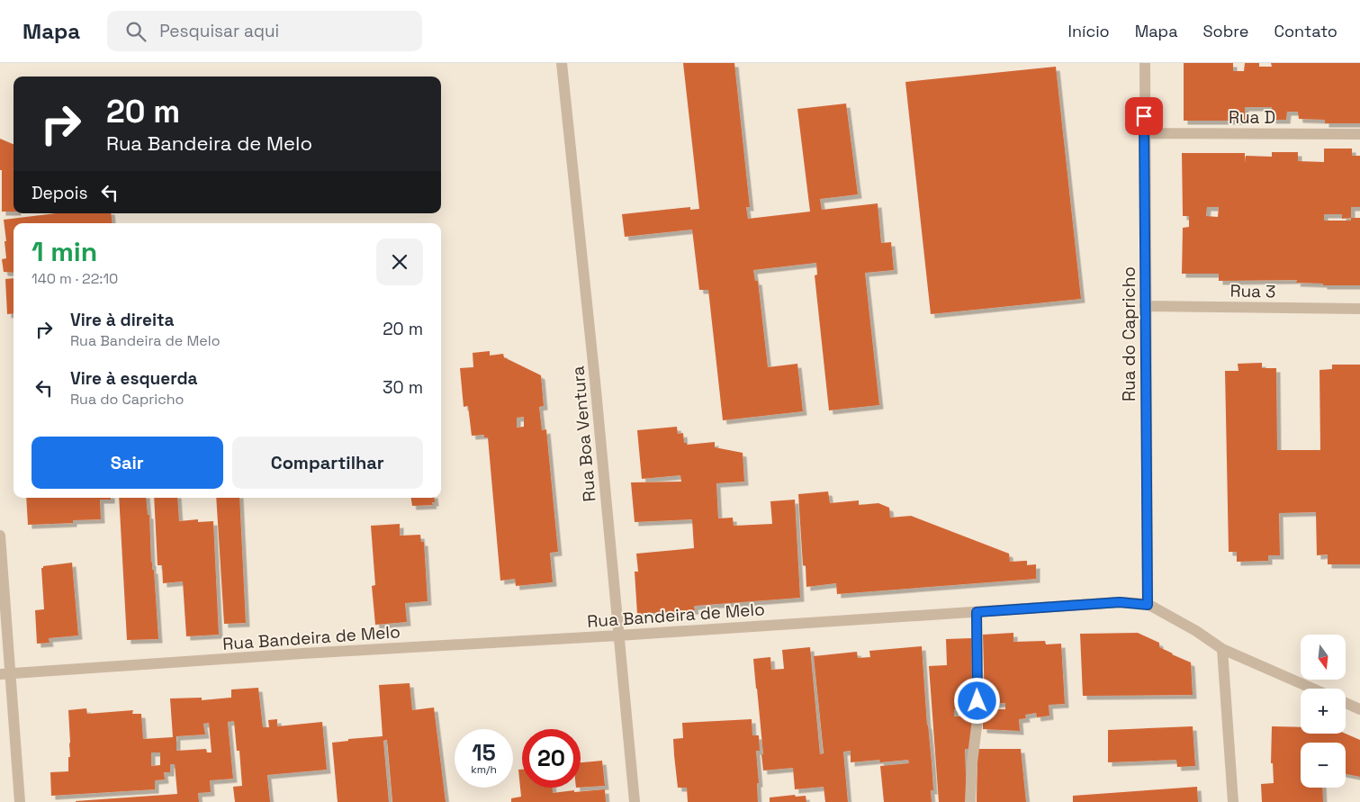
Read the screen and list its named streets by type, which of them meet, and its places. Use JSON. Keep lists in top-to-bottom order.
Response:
{
  "streets": {
    "street": [
      "Rua D",
      "Rua 3",
      "Rua do Capricho",
      "Rua Boa Ventura",
      "Rua Bandeira de Melo"
    ]
  },
  "crossings": [
    ["Rua D", "Rua do Capricho"],
    ["Rua 3", "Rua do Capricho"],
    ["Rua do Capricho", "Rua Bandeira de Melo"],
    ["Rua Boa Ventura", "Rua Bandeira de Melo"]
  ],
  "north": "bottom",
  "page": {
    "header": "Mapa",
    "search": "Pesquisar aqui",
    "nav": [
      "Início",
      "Mapa",
      "Sobre",
      "Contato"
    ],
    "turn": ["20 m", "Rua Bandeira de Melo"],
    "then": "Depois",
    "heading": ["1 min", "140 m · 22:10"],
    "list": [
      {
        "name": "Vire à direita",
        "note": "Rua Bandeira de Melo",
        "value": "20 m"
      },
      {
        "name": "Vire à esquerda",
        "note": "Rua do Capricho",
        "value": "30 m"
      }
    ],
    "buttons": ["Sair", "Compartilhar"],
    "map_buttons": ["+", "−"],
    "speed": "15 km/h",
    "limit": "20"
  }
}
